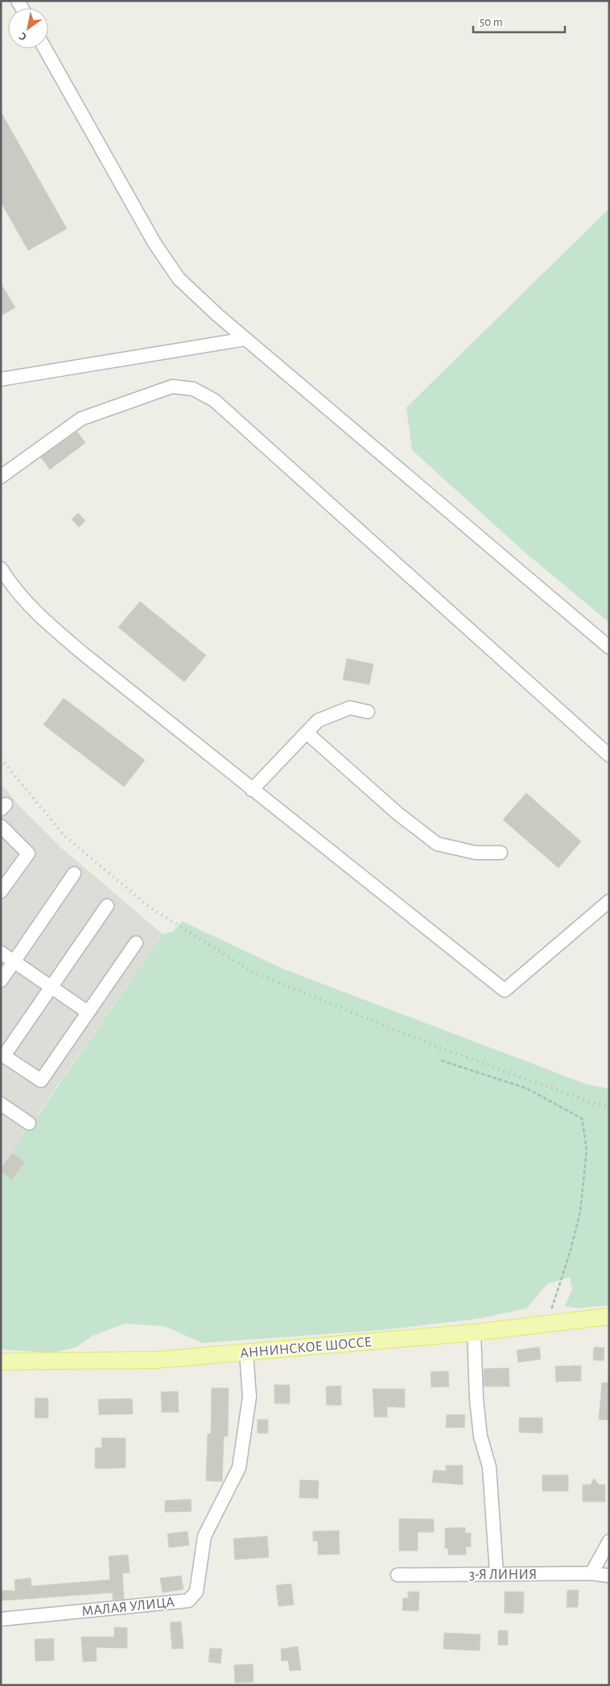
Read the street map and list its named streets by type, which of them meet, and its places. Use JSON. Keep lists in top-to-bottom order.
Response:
{
  "streets": {
    "main road": ["АННИНСКОЕ ШОССЕ"],
    "street": ["3-Я ЛИНИЯ", "МАЛАЯ УЛИЦА"]
  },
  "crossings": [
    ["АННИНСКОЕ ШОССЕ", "МАЛАЯ УЛИЦА"]
  ],
  "scale_bar": "50 m",
  "north": "bottom left"
}
